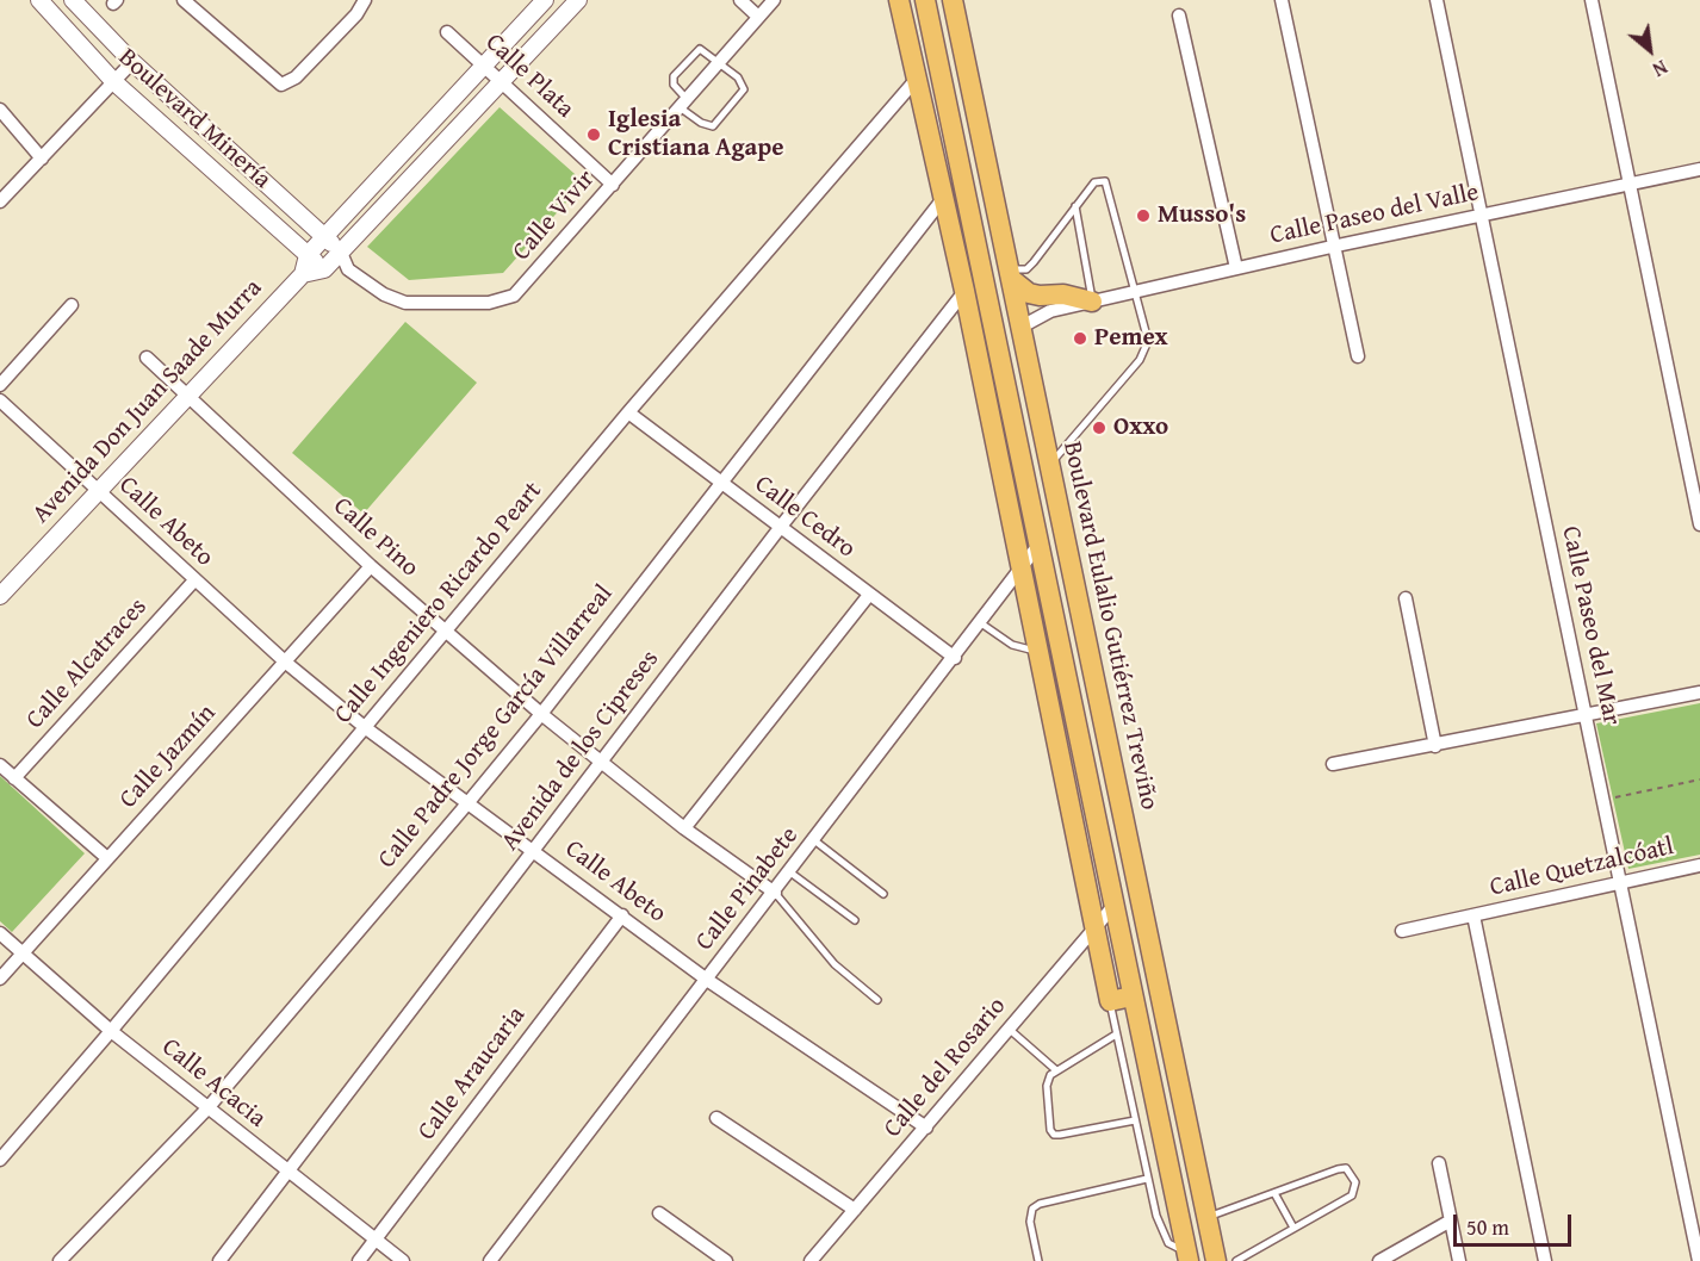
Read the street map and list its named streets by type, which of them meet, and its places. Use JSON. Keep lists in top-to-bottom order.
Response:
{
  "streets": {
    "main road": ["Boulevard Eulalio Gutiérrez Treviño"],
    "street": [
      "Calle Plata",
      "Boulevard Minería",
      "Calle Paseo del Valle",
      "Calle Vivir",
      "Avenida Don Juan Saade Murra",
      "Calle Cedro",
      "Calle Abeto",
      "Calle Pino",
      "Calle Ingeniero Ricardo Peart",
      "Calle Paseo del Mar",
      "Calle Alcatraces",
      "Calle Padre Jorge García Villarreal",
      "Avenida de los Cipreses",
      "Calle Jazmín",
      "Calle Quetzalcóatl",
      "Calle Pinabete",
      "Calle del Rosario",
      "Calle Araucaria",
      "Calle Acacia"
    ]
  },
  "crossings": [
    ["Calle Plata", "Calle Vivir"],
    ["Boulevard Minería", "Avenida Don Juan Saade Murra"],
    ["Calle Paseo del Valle", "Boulevard Eulalio Gutiérrez Treviño"],
    ["Calle Paseo del Valle", "Calle Paseo del Mar"],
    ["Avenida Don Juan Saade Murra", "Calle Abeto"],
    ["Avenida Don Juan Saade Murra", "Calle Pino"],
    ["Calle Cedro", "Calle Ingeniero Ricardo Peart"],
    ["Calle Cedro", "Calle Padre Jorge García Villarreal"],
    ["Calle Cedro", "Avenida de los Cipreses"],
    ["Calle Cedro", "Calle Pinabete"],
    ["Calle Abeto", "Calle Ingeniero Ricardo Peart"],
    ["Calle Abeto", "Calle Alcatraces"],
    ["Calle Abeto", "Calle Padre Jorge García Villarreal"],
    ["Calle Abeto", "Avenida de los Cipreses"],
    ["Calle Abeto", "Calle Jazmín"],
    ["Calle Abeto", "Calle Pinabete"],
    ["Calle Abeto", "Calle del Rosario"],
    ["Calle Abeto", "Calle Araucaria"],
    ["Calle Pino", "Calle Ingeniero Ricardo Peart"],
    ["Calle Pino", "Calle Padre Jorge García Villarreal"],
    ["Calle Pino", "Avenida de los Cipreses"],
    ["Calle Pino", "Calle Jazmín"],
    ["Calle Pino", "Calle Pinabete"],
    ["Calle Ingeniero Ricardo Peart", "Calle Acacia"],
    ["Boulevard Eulalio Gutiérrez Treviño", "Avenida de los Cipreses"],
    ["Boulevard Eulalio Gutiérrez Treviño", "Calle Pinabete"],
    ["Boulevard Eulalio Gutiérrez Treviño", "Calle del Rosario"],
    ["Calle Paseo del Mar", "Calle Quetzalcóatl"],
    ["Calle Padre Jorge García Villarreal", "Calle Acacia"],
    ["Avenida de los Cipreses", "Calle Acacia"],
    ["Calle Jazmín", "Calle Acacia"],
    ["Calle Araucaria", "Calle Acacia"]
  ],
  "places": [
    "Iglesia Cristiana Agape",
    "Musso's",
    "Pemex",
    "Oxxo"
  ],
  "scale_bar": "50 m",
  "north": "bottom right"
}
